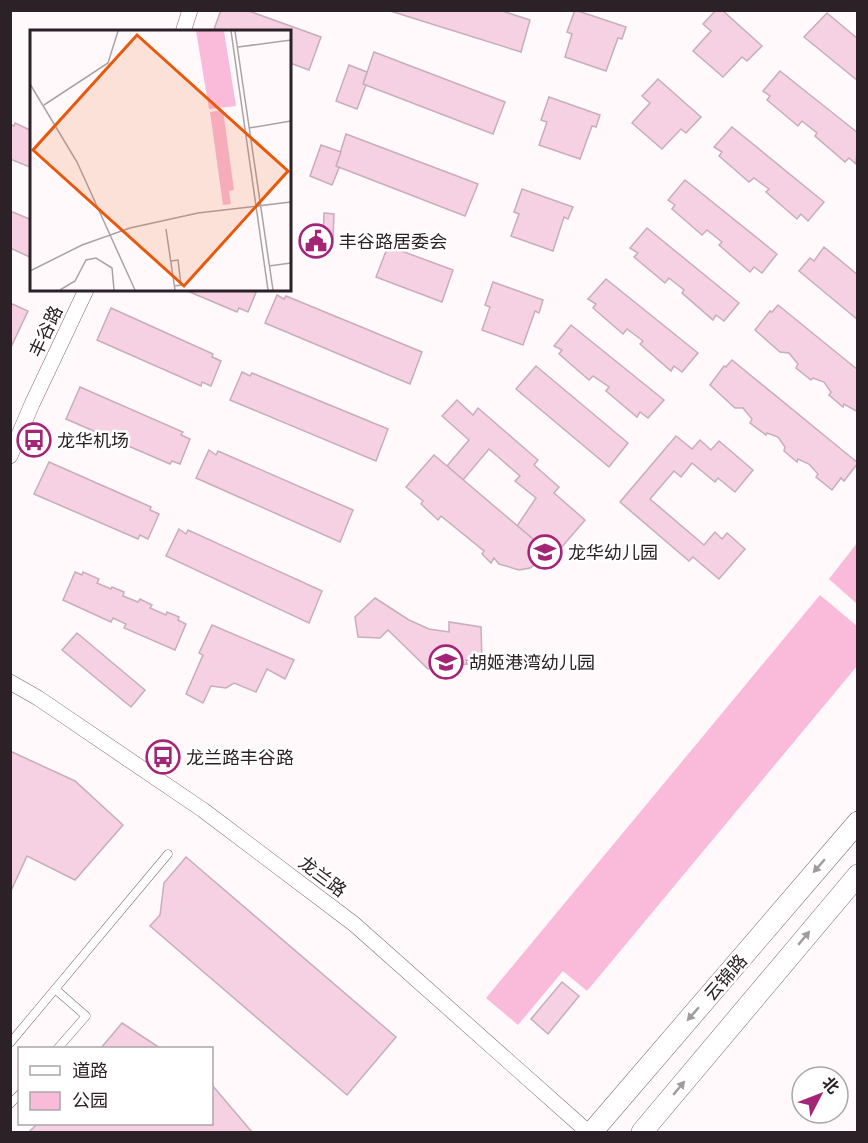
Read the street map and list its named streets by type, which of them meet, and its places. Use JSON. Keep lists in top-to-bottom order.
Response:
{
  "streets": {
    "main road": ["云锦路"],
    "street": ["丰谷路", "龙兰路"]
  },
  "crossings": [
    ["龙兰路", "云锦路"]
  ],
  "places": {
    "public building": ["丰谷路居委会"],
    "bus stop": ["龙华机场", "龙兰路丰谷路"],
    "school or university": ["龙华幼儿园", "胡姬港湾幼儿园"]
  },
  "legend": ["道路", "公园"],
  "north": "top right"
}
